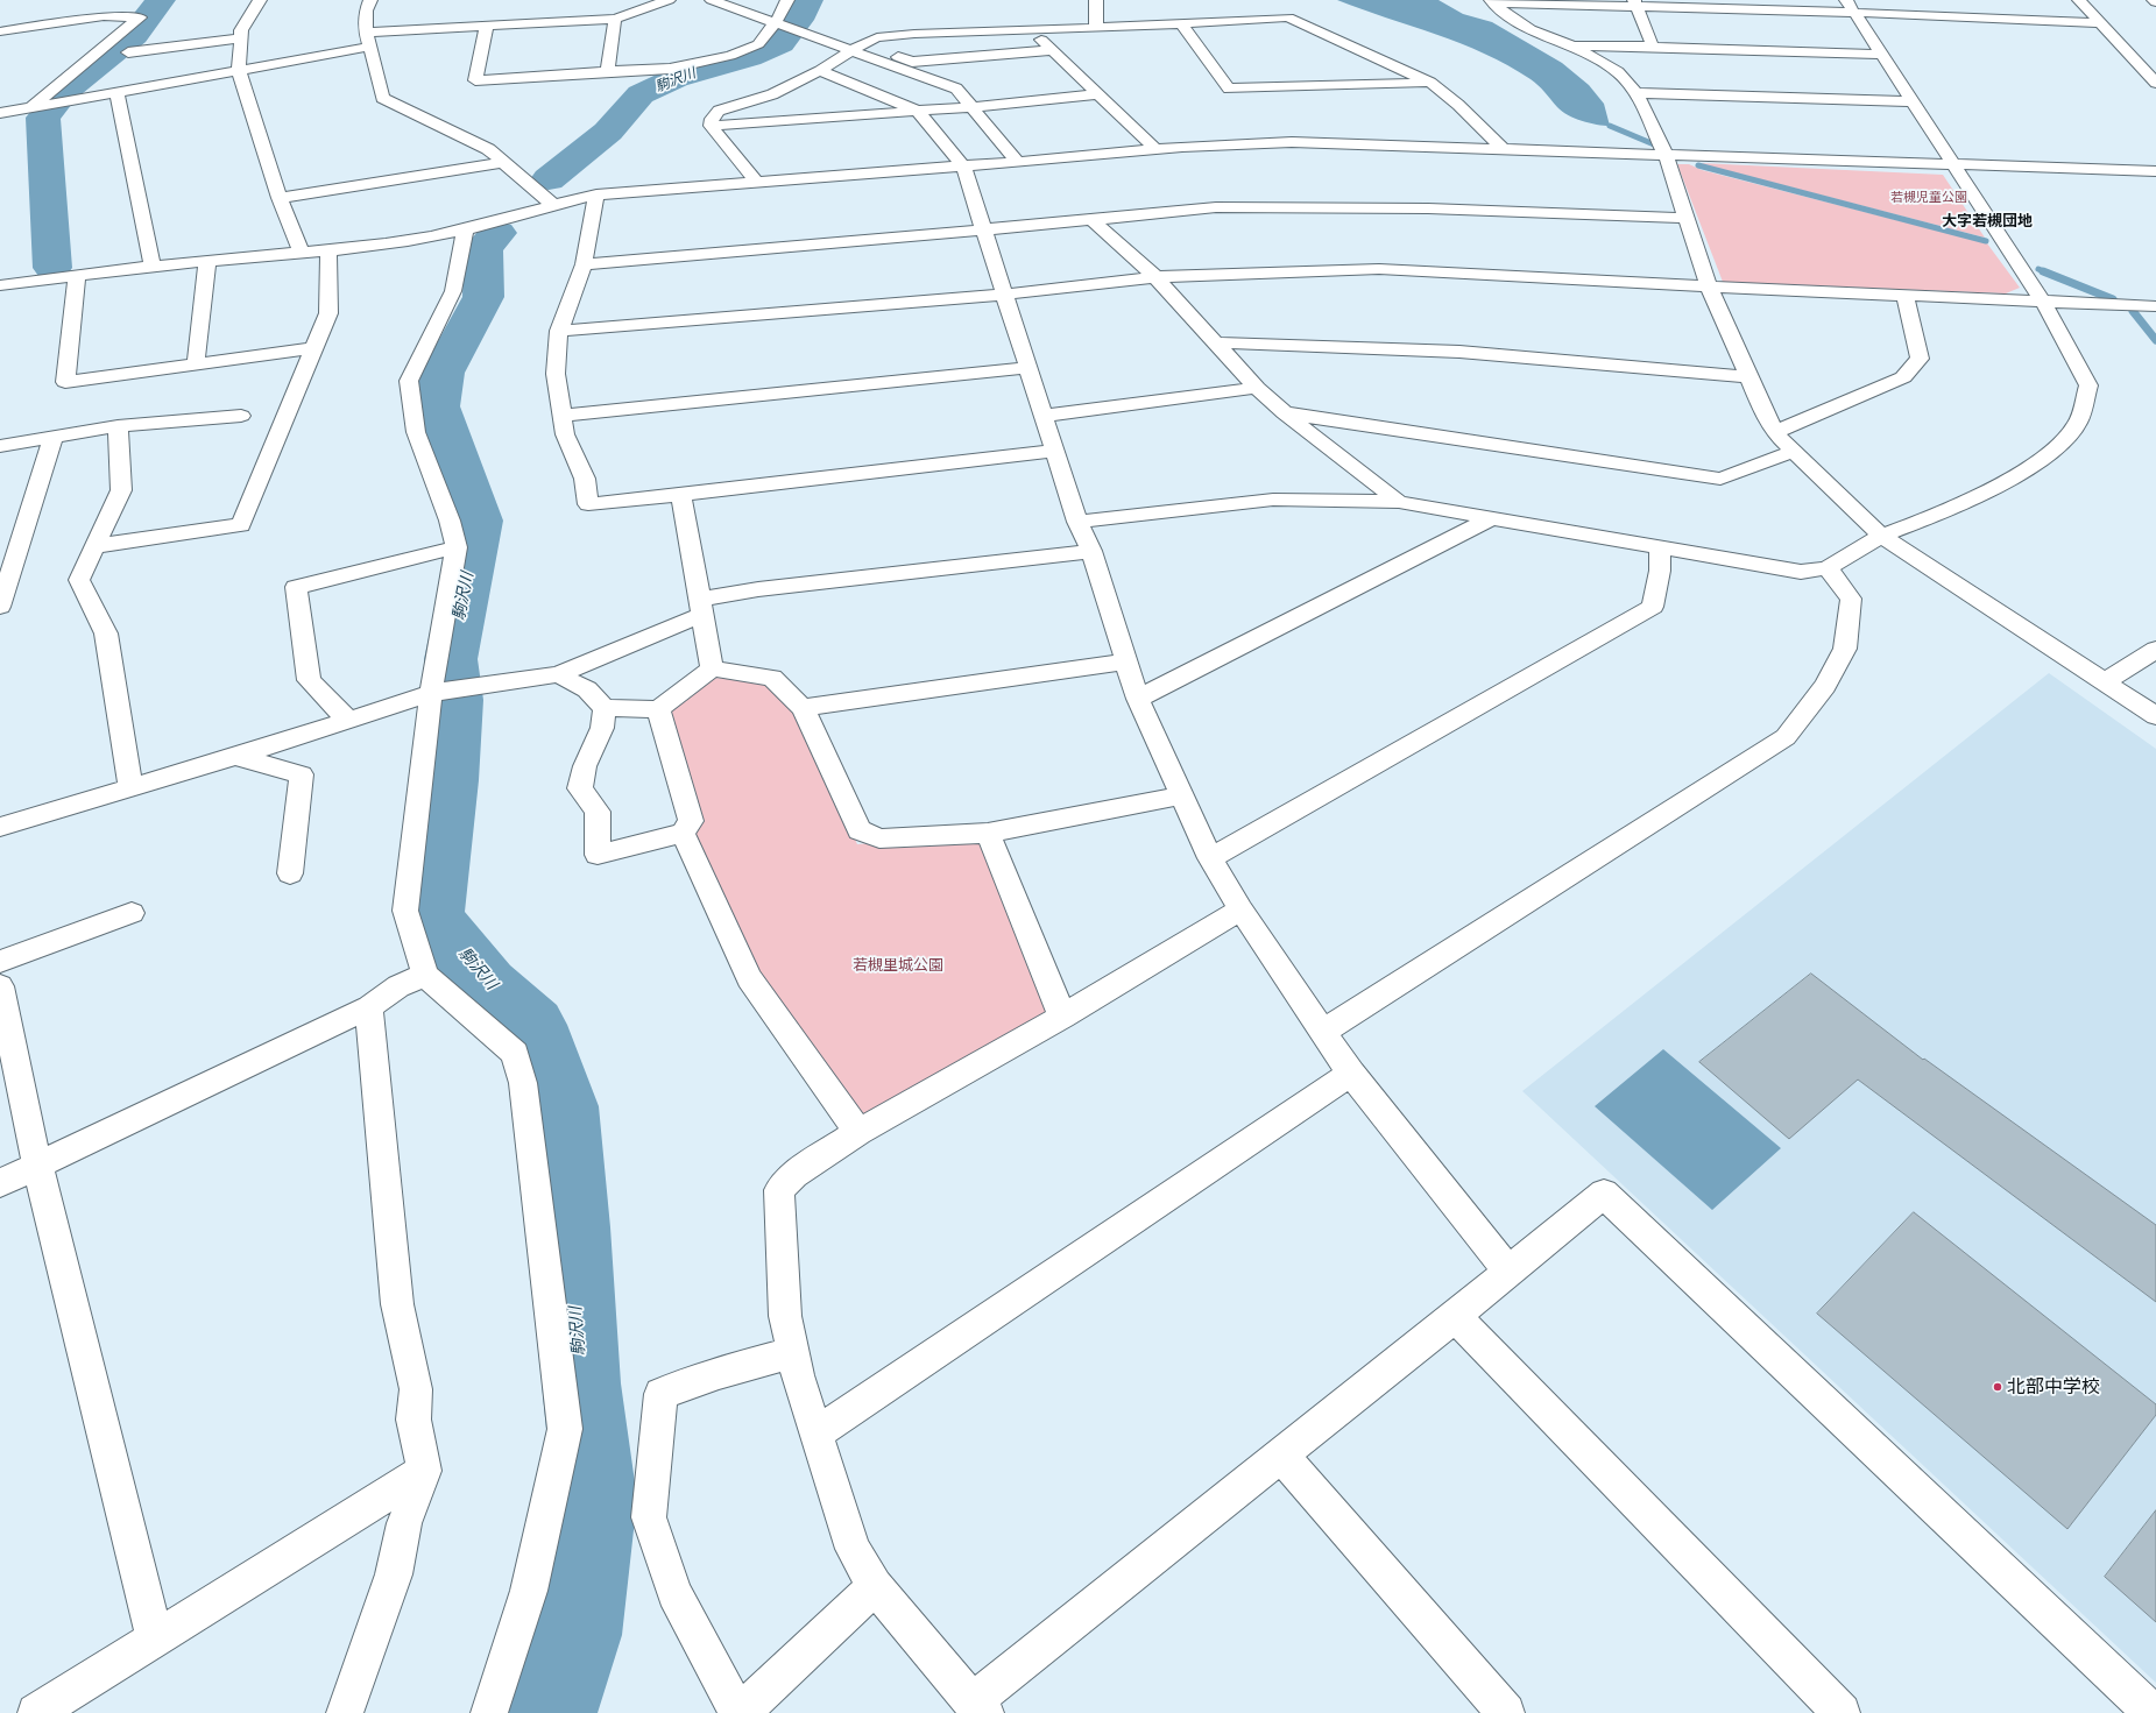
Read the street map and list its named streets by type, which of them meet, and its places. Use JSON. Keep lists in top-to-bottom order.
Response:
{
  "districts": ["大字若槻団地"],
  "water": ["駒沢川"],
  "parks": ["若槻児童公園", "若槻里城公園"],
  "places": ["北部中学校"]
}
